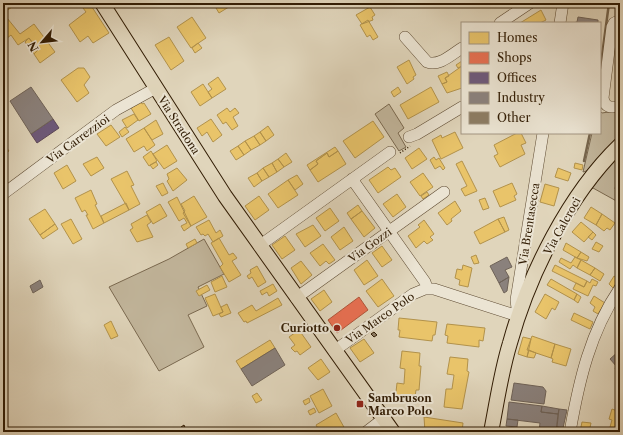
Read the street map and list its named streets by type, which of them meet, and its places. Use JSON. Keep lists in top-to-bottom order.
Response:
{
  "streets": {
    "main road": ["Via Stradona", "Via Calcroci"],
    "street": [
      "Via Carrezzioi",
      "Via Brentasecca",
      "Via Gozzi",
      "Via Marco Polo"
    ]
  },
  "crossings": [
    ["Via Stradona", "Via Carrezzioi"],
    ["Via Stradona", "Via Gozzi"],
    ["Via Stradona", "Via Marco Polo"],
    ["Via Brentasecca", "Via Calcroci"],
    ["Via Brentasecca", "Via Marco Polo"],
    ["Via Calcroci", "Via Marco Polo"]
  ],
  "places": {
    "other": ["Curiotto"],
    "transit": ["Sambruson Marco Polo"]
  },
  "legend": [
    "Homes",
    "Shops",
    "Offices",
    "Industry",
    "Other"
  ],
  "north": "bottom left"
}
